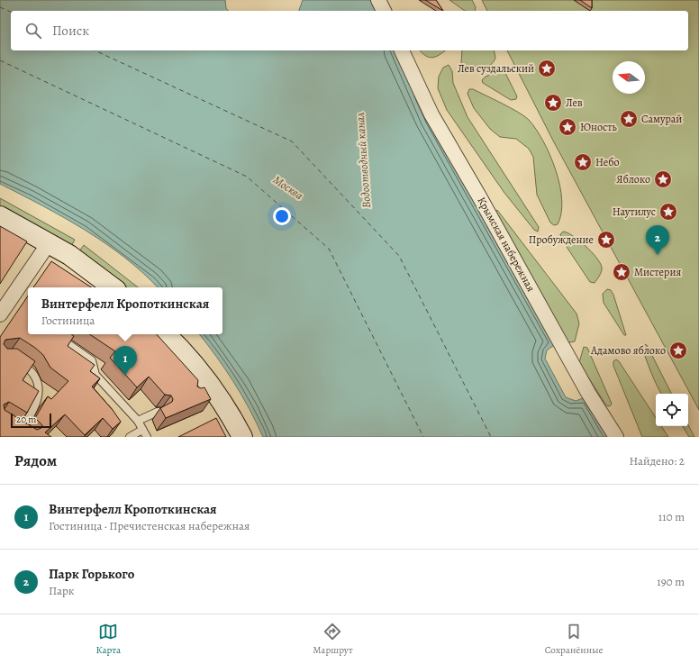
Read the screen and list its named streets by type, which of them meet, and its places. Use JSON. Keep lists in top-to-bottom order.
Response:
{
  "streets": {
    "street": ["Крымская набережная"]
  },
  "water": ["Водоотводный канал", "Москва"],
  "places": {
    "place": [
      "Лев суздальский",
      "Лев",
      "Самурай",
      "Юность",
      "Небо",
      "Яблоко",
      "Наутилус",
      "Пробуждение",
      "Мистерия",
      "Адамово яблоко"
    ]
  },
  "scale_bar": "20 m",
  "north": "left",
  "page": {
    "search": "Поиск",
    "pins": ["2", "1"],
    "popup": ["Винтерфелл Кропоткинская", "Гостиница"],
    "scale": "20 m",
    "heading": ["Рядом", "Найдено: 2"],
    "list": [
      {
        "mark": "1",
        "name": "Винтерфелл Кропоткинская",
        "note": "Гостиница · Пречистенская набережная",
        "value": "110 m"
      },
      {
        "mark": "2",
        "name": "Парк Горького",
        "note": "Парк",
        "value": "190 m"
      }
    ],
    "nav": ["Карта", "Маршрут", "Сохранённые"]
  }
}
